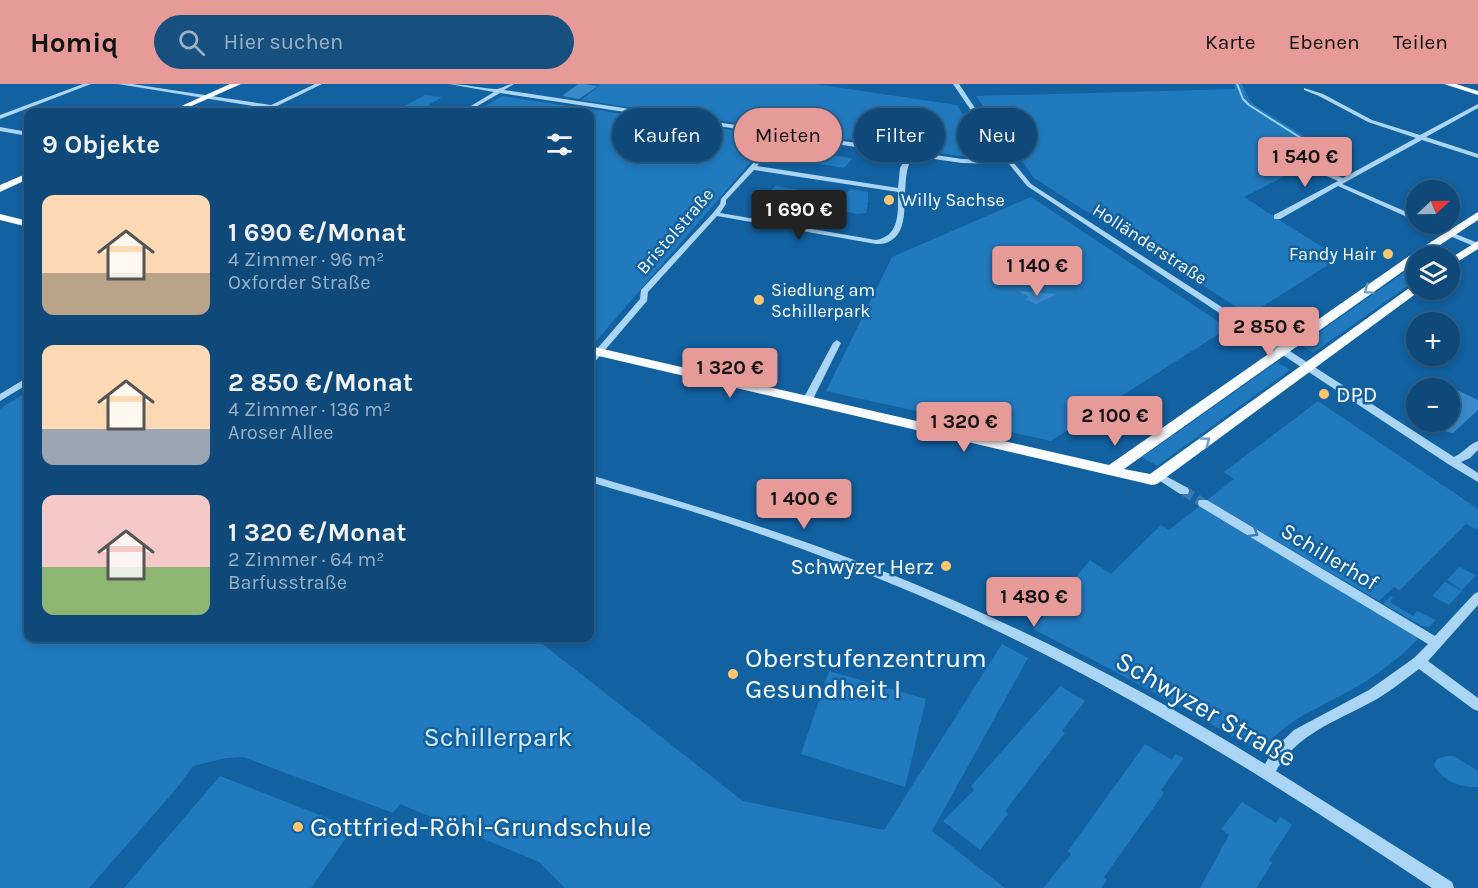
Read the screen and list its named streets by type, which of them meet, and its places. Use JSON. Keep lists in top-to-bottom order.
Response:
{
  "streets": {
    "street": [
      "Bristolstraße",
      "Holländerstraße",
      "Schillerhof",
      "Schwyzer Straße"
    ]
  },
  "one_way": ["Schillerhof"],
  "parks": ["Schillerpark"],
  "places": [
    "Willy Sachse",
    "Fandy Hair",
    "Siedlung am Schillerpark",
    "DPD",
    "Schwyzer Herz",
    "Oberstufenzentrum Gesundheit I",
    "Gottfried-Röhl-Grundschule"
  ],
  "north": "right",
  "page": {
    "header": "Homiq",
    "search": "Hier suchen",
    "nav": ["Karte", "Ebenen", "Teilen"],
    "chip": [
      "Kaufen",
      "Mieten",
      "Filter",
      "Neu"
    ],
    "heading": "9 Objekte",
    "price": [
      "1 540 €",
      "1 690 €",
      "1 140 €",
      "2 850 €",
      "1 320 €",
      "2 100 €",
      "1 320 €",
      "1 400 €",
      "1 480 €"
    ],
    "map_buttons": ["+", "−"],
    "list": [
      {
        "name": "1 690 €/Monat",
        "note": "4 Zimmer · 96 m² · Oxforder Straße"
      },
      {
        "name": "2 850 €/Monat",
        "note": "4 Zimmer · 136 m² · Aroser Allee"
      },
      {
        "name": "1 320 €/Monat",
        "note": "2 Zimmer · 64 m² · Barfusstraße"
      }
    ]
  }
}
